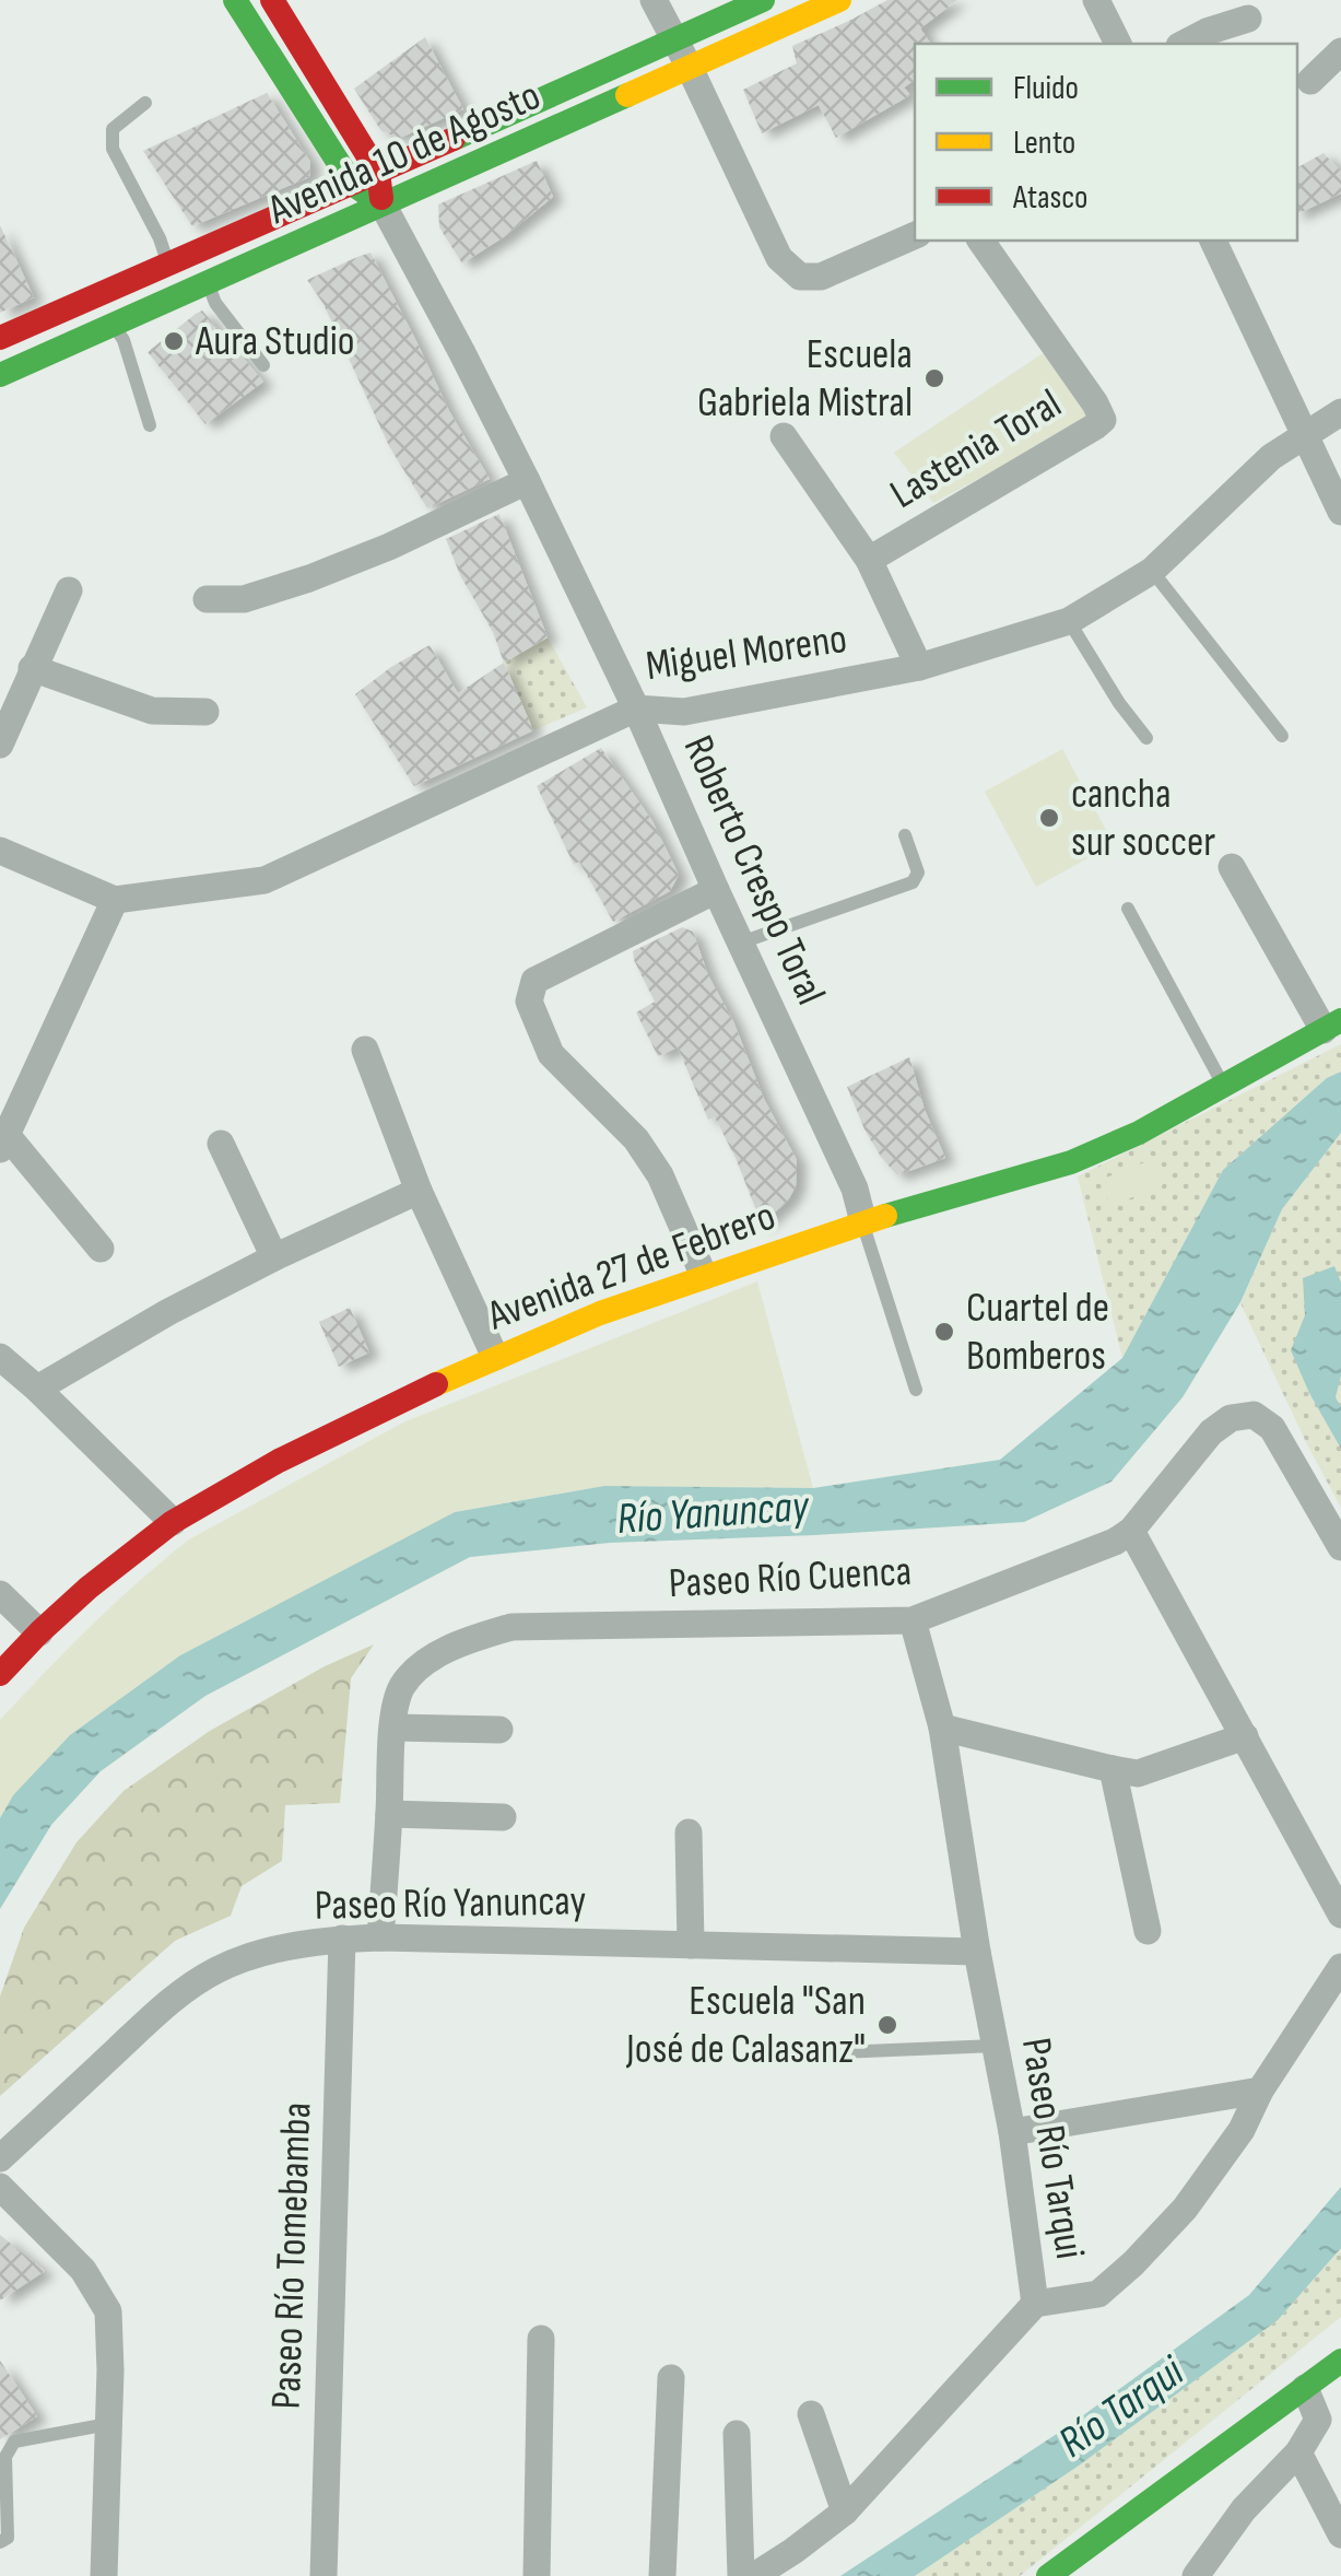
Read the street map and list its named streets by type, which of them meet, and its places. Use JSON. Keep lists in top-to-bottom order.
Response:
{
  "streets": {
    "main road": ["Avenida 10 de Agosto", "Roberto Crespo Toral", "Avenida 27 de Febrero"],
    "street": [
      "Lastenia Toral",
      "Miguel Moreno",
      "Paseo Río Cuenca",
      "Paseo Río Yanuncay",
      "Paseo Río Tarqui",
      "Paseo Río Tomebamba"
    ]
  },
  "crossings": [
    ["Avenida 10 de Agosto", "Roberto Crespo Toral"],
    ["Miguel Moreno", "Roberto Crespo Toral"],
    ["Roberto Crespo Toral", "Avenida 27 de Febrero"],
    ["Paseo Río Cuenca", "Paseo Río Tarqui"],
    ["Paseo Río Yanuncay", "Paseo Río Tarqui"],
    ["Paseo Río Yanuncay", "Paseo Río Tomebamba"]
  ],
  "water": ["Río Yanuncay", "Río Tarqui"],
  "places": [
    "Aura Studio",
    "Escuela Gabriela Mistral",
    "cancha sur soccer",
    "Cuartel de Bomberos",
    "Escuela \"San José de Calasanz\""
  ],
  "legend": ["Fluido", "Lento", "Atasco"]
}
